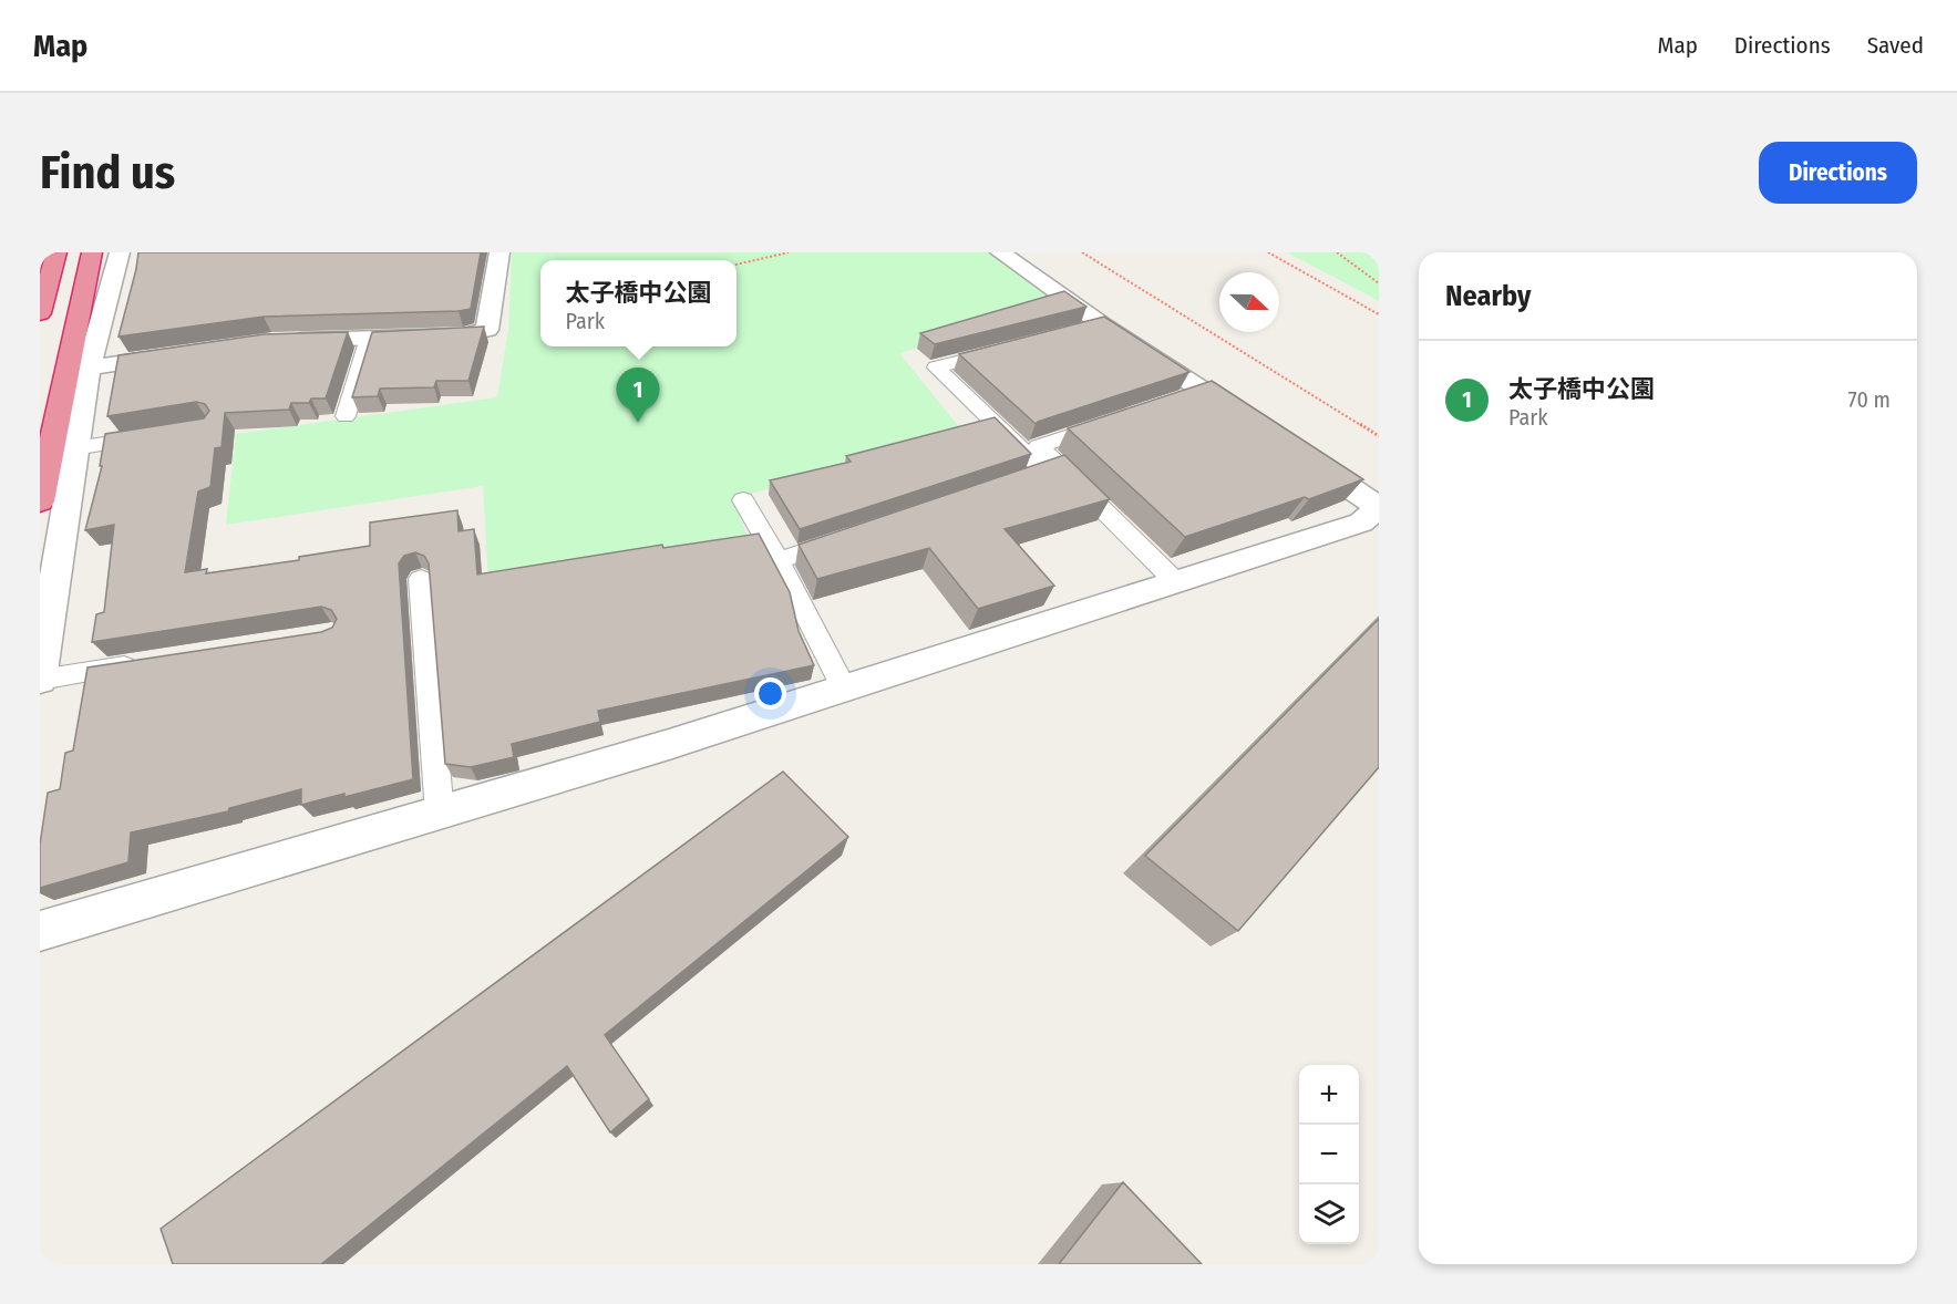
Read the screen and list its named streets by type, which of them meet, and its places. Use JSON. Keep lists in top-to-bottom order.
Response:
{
  "north": "right",
  "page": {
    "header": "Map",
    "nav": ["Map", "Directions", "Saved"],
    "buttons": "Directions",
    "title": "Find us",
    "heading": "Nearby",
    "popup": ["太子橋中公園", "Park"],
    "list": [
      {
        "mark": "1",
        "name": "太子橋中公園",
        "note": "Park",
        "value": "70 m"
      }
    ],
    "pins": "1",
    "map_buttons": ["+", "−"]
  }
}
